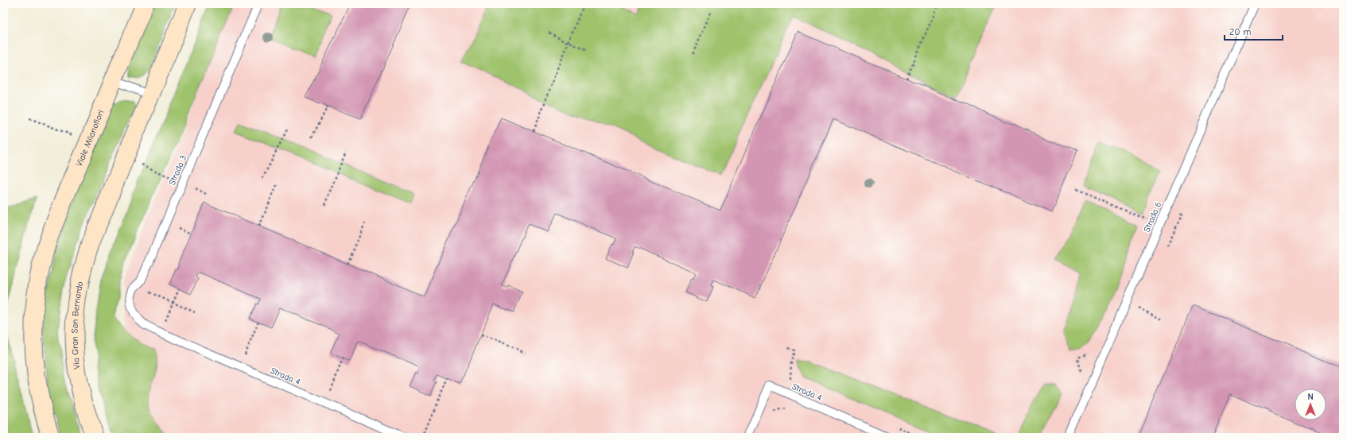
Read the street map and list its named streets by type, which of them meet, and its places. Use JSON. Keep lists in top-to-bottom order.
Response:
{
  "streets": {
    "main road": ["Viale Milanofiori", "Via Gran San Bernardo"],
    "lane": ["Strada 3", "Strada 6", "Strada 4"]
  },
  "crossings": [
    ["Strada 3", "Strada 4"]
  ],
  "scale_bar": "20 m",
  "north": "top"
}
